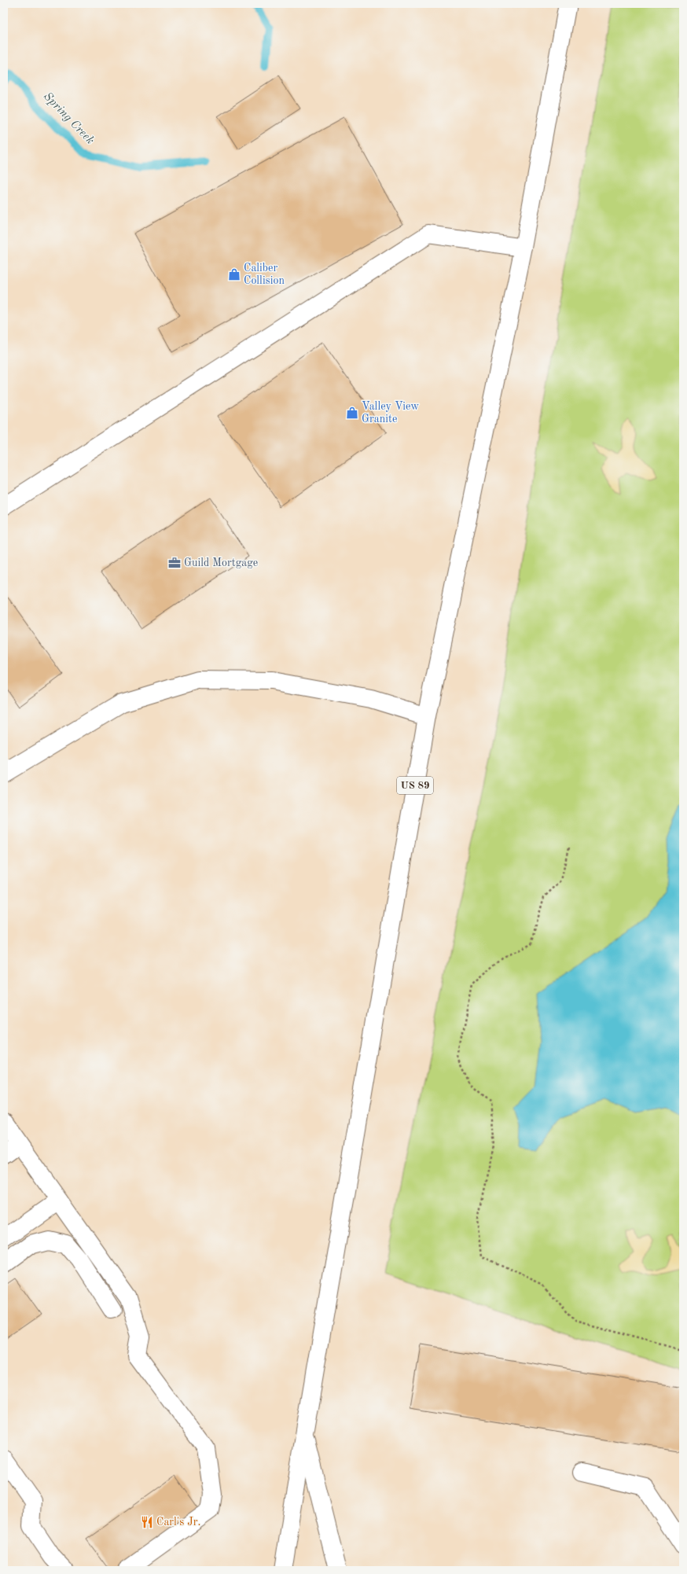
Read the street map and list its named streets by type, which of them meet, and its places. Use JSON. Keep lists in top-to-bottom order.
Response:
{
  "streets": {
    "main road": ["US 89"]
  },
  "water": ["Spring Creek"],
  "places": {
    "shop": ["Caliber Collision", "Valley View Granite"],
    "office": ["Guild Mortgage"],
    "restaurant": ["Carl's Jr."]
  }
}
